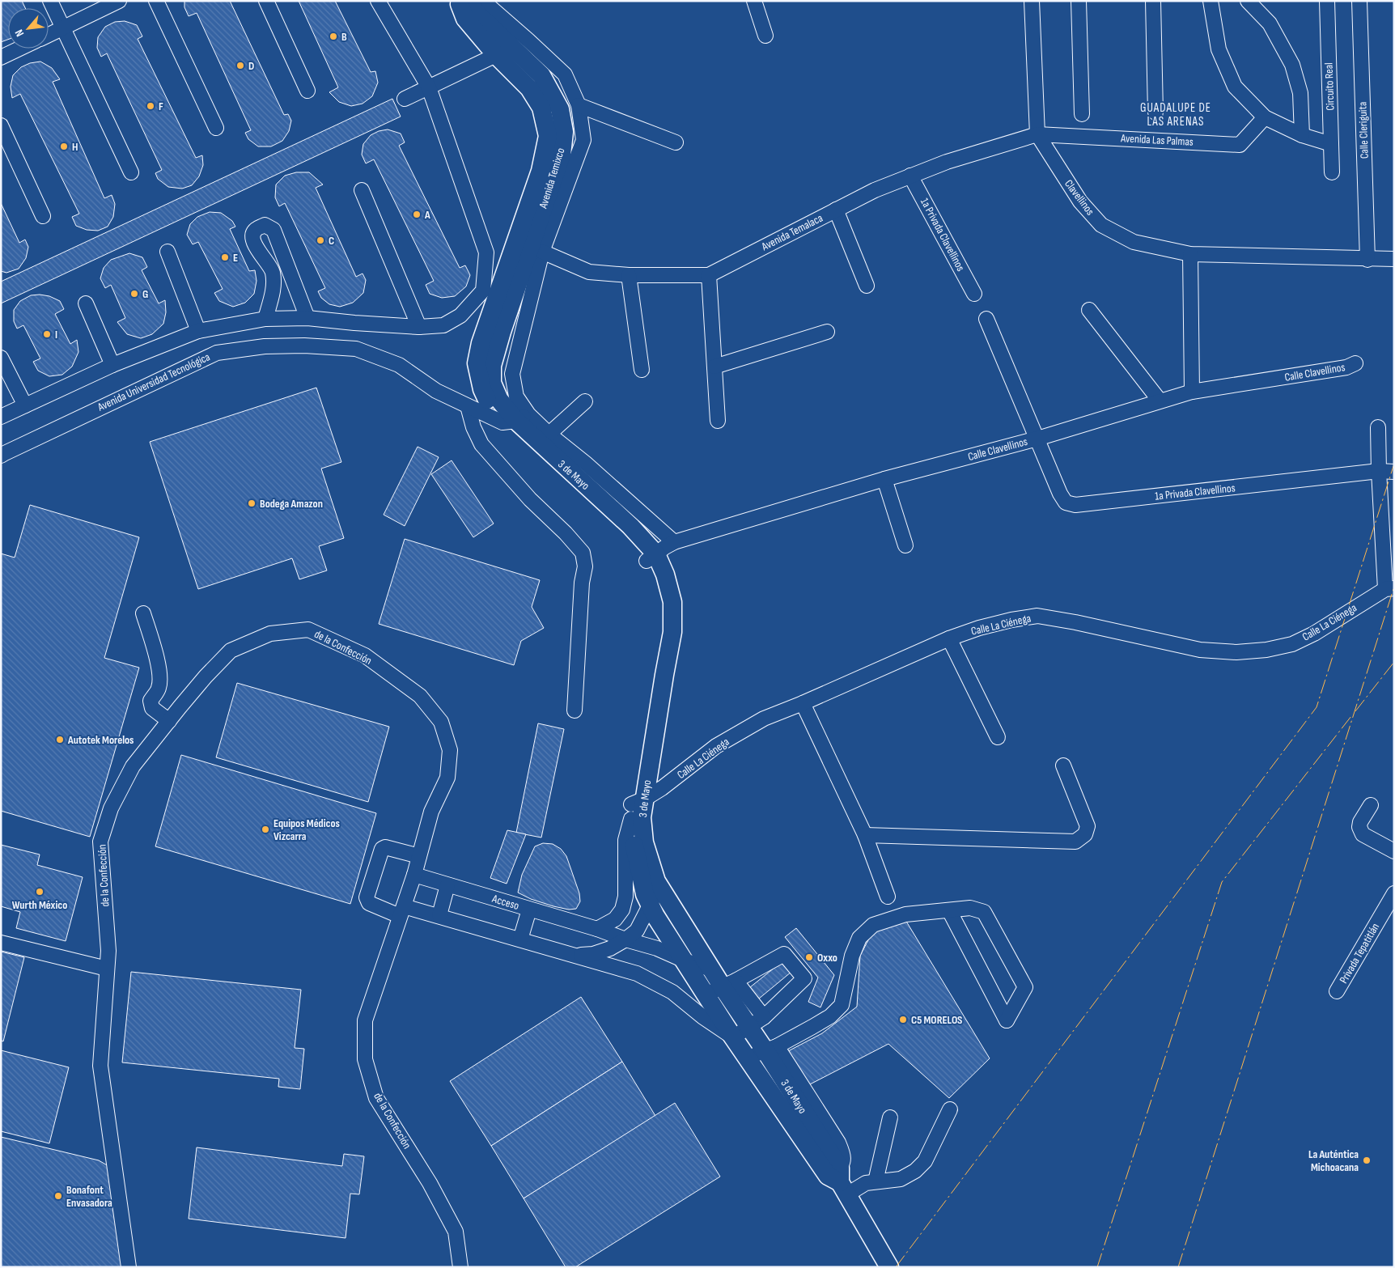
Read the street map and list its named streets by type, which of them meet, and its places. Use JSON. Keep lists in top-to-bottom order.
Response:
{
  "streets": {
    "main road": ["Avenida Temixco", "3 de Mayo"],
    "street": [
      "Circuito Real",
      "Calle Cleriguita",
      "Avenida Las Palmas",
      "Clavellinos",
      "Avenida Temalaca",
      "1a Privada Clavellinos",
      "Calle Clavellinos",
      "Avenida Universidad Tecnológica",
      "Calle La Ciénega",
      "de la Confección",
      "Acceso",
      "Privada Tepatitlán"
    ]
  },
  "crossings": [
    ["Calle Cleriguita", "Clavellinos"],
    ["Avenida Las Palmas", "Clavellinos"],
    ["Avenida Las Palmas", "Avenida Temalaca"],
    ["Avenida Temixco", "3 de Mayo"],
    ["Clavellinos", "Avenida Temalaca"],
    ["Avenida Temalaca", "1a Privada Clavellinos"],
    ["1a Privada Clavellinos", "Calle Clavellinos"],
    ["Calle Clavellinos", "3 de Mayo"],
    ["Avenida Universidad Tecnológica", "3 de Mayo"],
    ["3 de Mayo", "Calle La Ciénega"],
    ["3 de Mayo", "Acceso"],
    ["de la Confección", "Acceso"]
  ],
  "districts": ["GUADALUPE DE LAS ARENAS"],
  "places": [
    "B",
    "D",
    "F",
    "H",
    "A",
    "C",
    "E",
    "G",
    "I",
    "Bodega Amazon",
    "Autotek Morelos",
    "Equipos Médicos Vizcarra",
    "Wurth México",
    "Oxxo",
    "C5 MORELOS",
    "La Auténtica Michoacana",
    "Bonafont Envasadora"
  ],
  "north": "bottom left"
}
